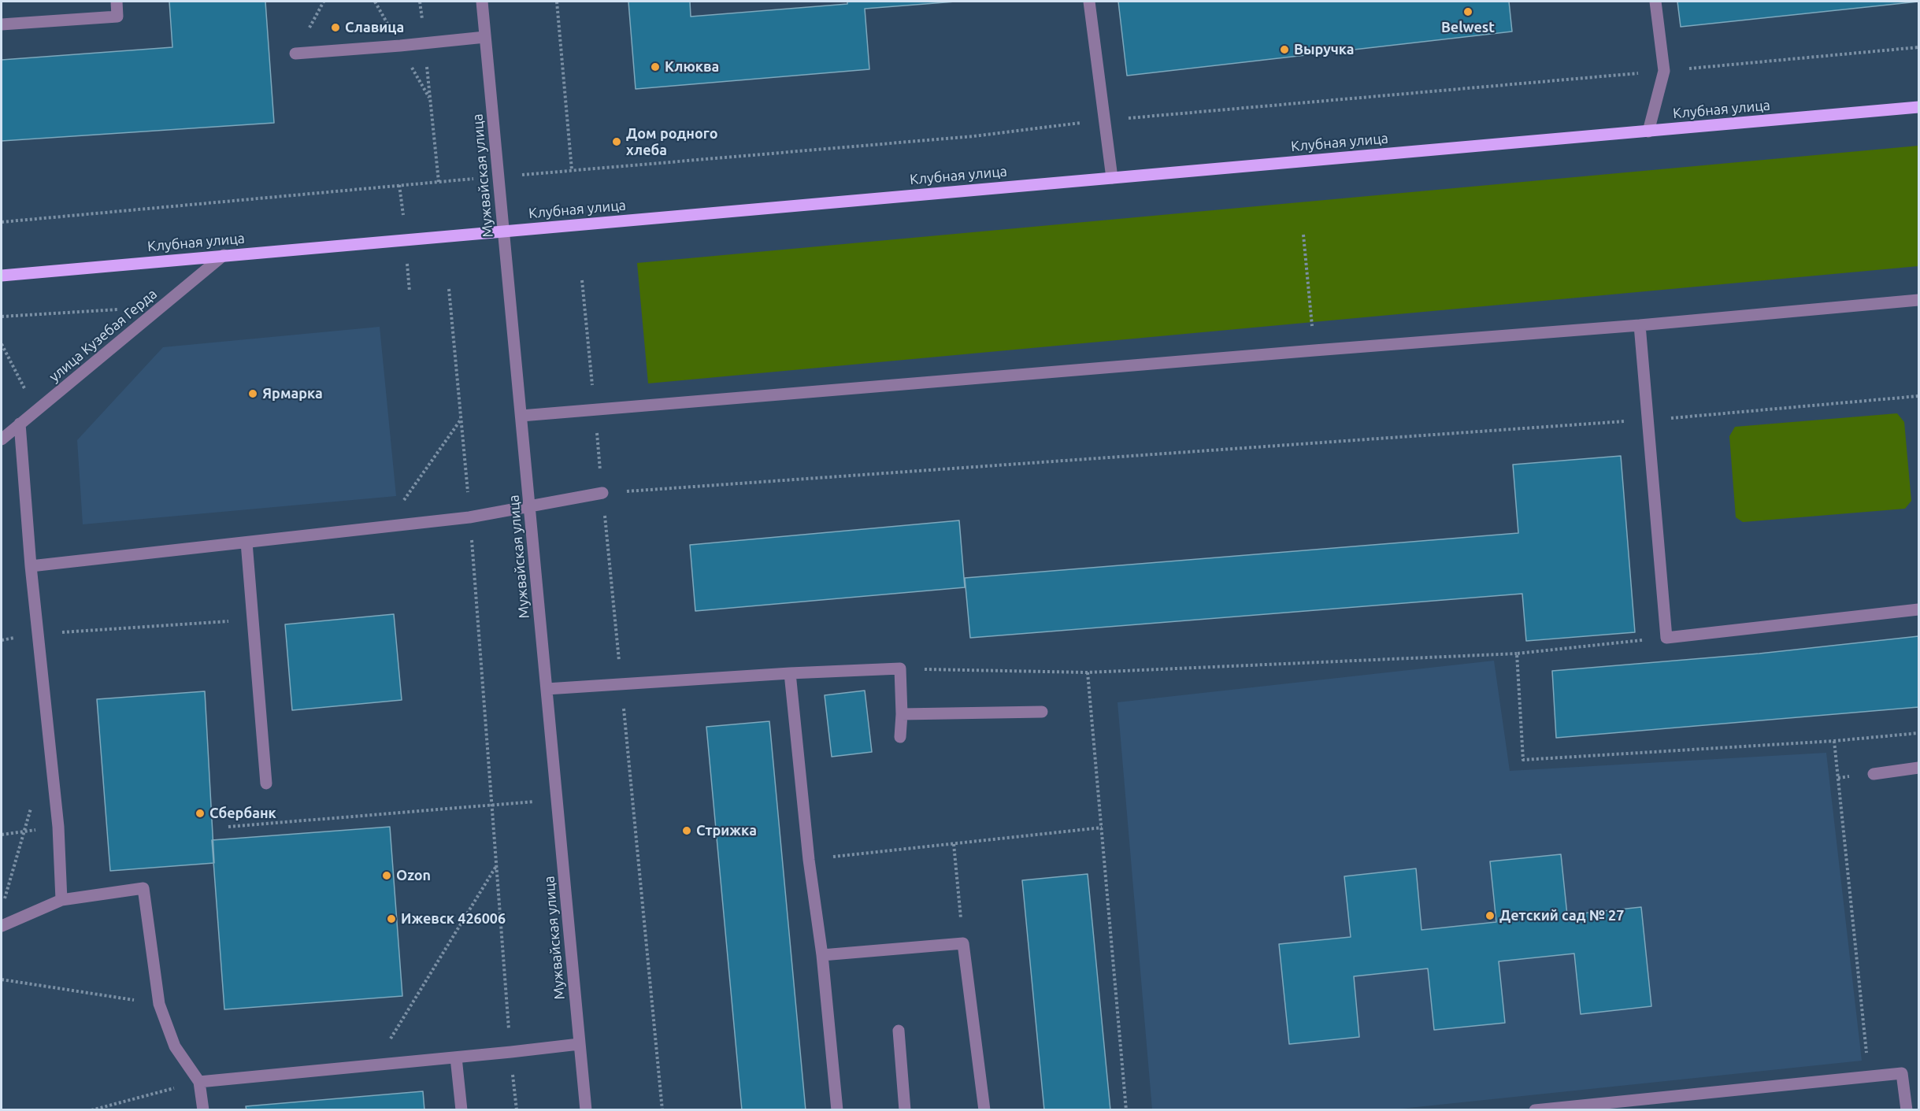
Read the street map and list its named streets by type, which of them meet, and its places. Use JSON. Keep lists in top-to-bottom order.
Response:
{
  "streets": {
    "main road": ["Клубная улица"],
    "street": ["Мужвайская улица", "улица Кузебая Герда"]
  },
  "crossings": [
    ["Клубная улица", "Мужвайская улица"],
    ["Клубная улица", "улица Кузебая Герда"]
  ],
  "places": [
    "Belwest",
    "Славица",
    "Выручка",
    "Клюква",
    "Дом родного хлеба",
    "Ярмарка",
    "Сбербанк",
    "Стрижка",
    "Ozon",
    "Детский сад № 27",
    "Ижевск 426006"
  ]
}
